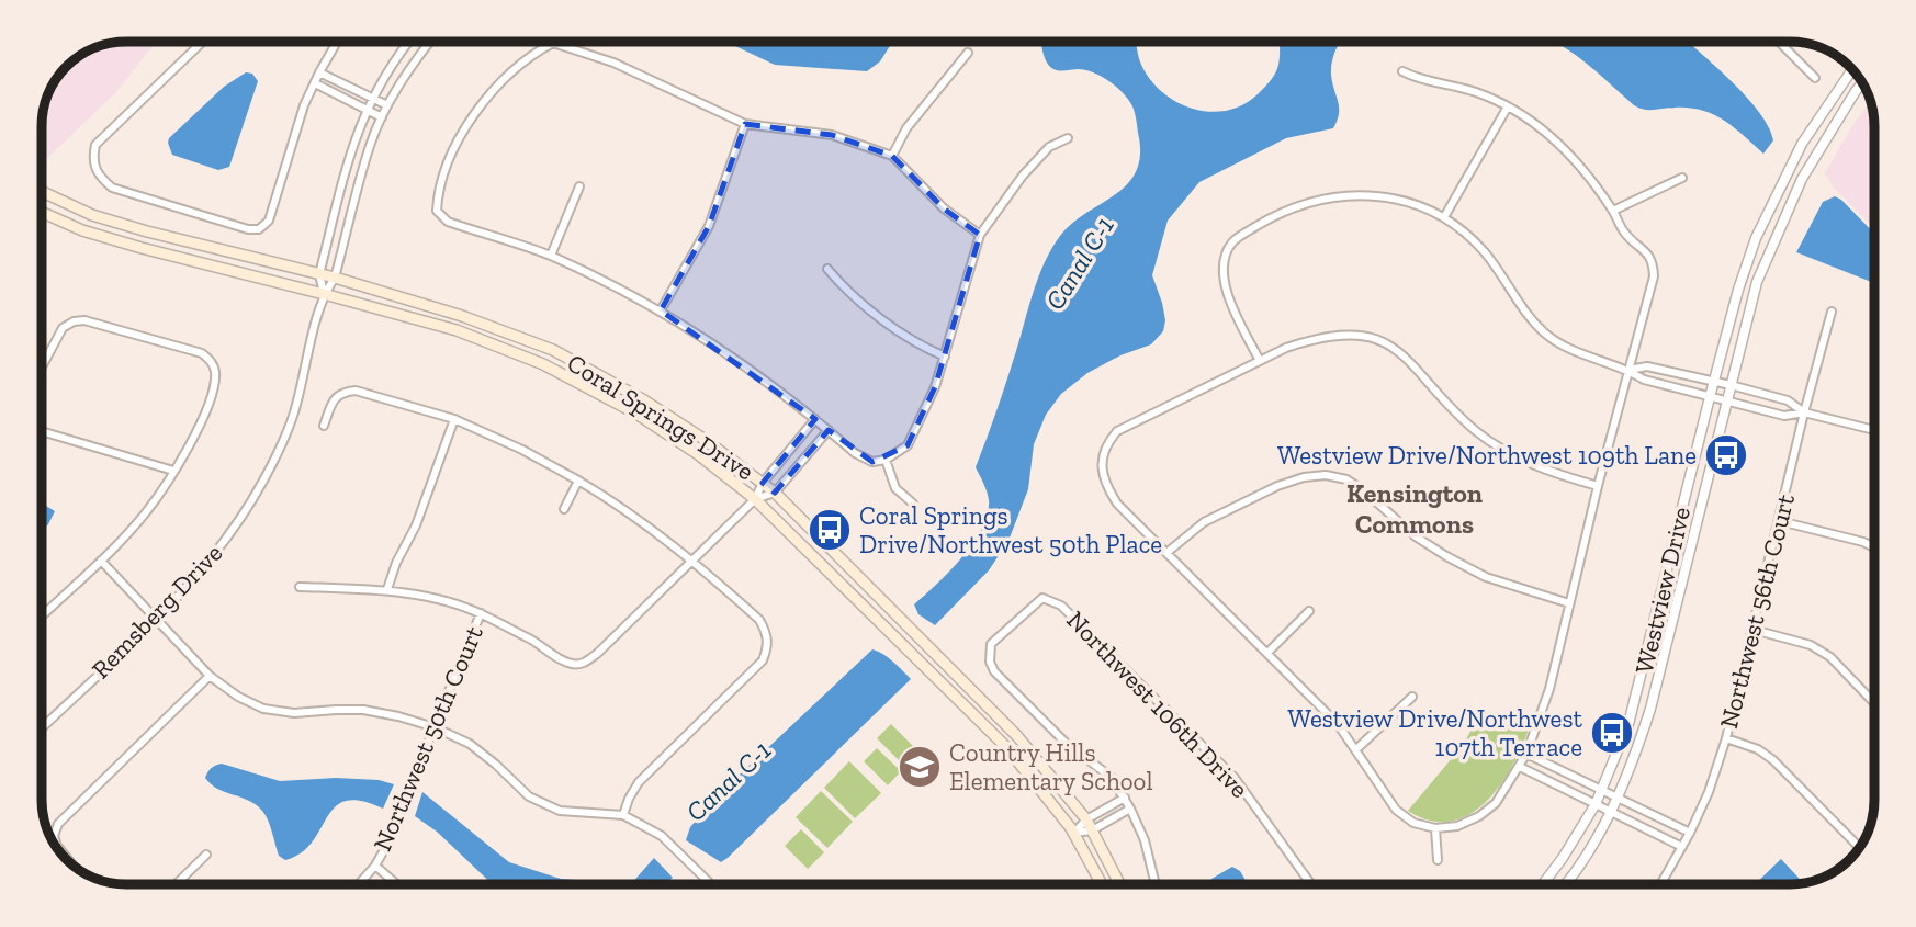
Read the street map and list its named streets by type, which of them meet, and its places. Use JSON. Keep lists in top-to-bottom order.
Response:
{
  "streets": {
    "main road": ["Coral Springs Drive"],
    "street": [
      "Westview Drive",
      "Remsberg Drive",
      "Northwest 56th Court",
      "Northwest 106th Drive",
      "Northwest 50th Court"
    ]
  },
  "crossings": [
    ["Coral Springs Drive", "Remsberg Drive"]
  ],
  "districts": ["Kensington Commons"],
  "water": ["Canal C-1"],
  "places": {
    "bus stop": ["Westview Drive/Northwest 109th Lane", "Coral Springs Drive/Northwest 50th Place", "Westview Drive/Northwest 107th Terrace"],
    "school or university": ["Country Hills Elementary School"]
  }
}
